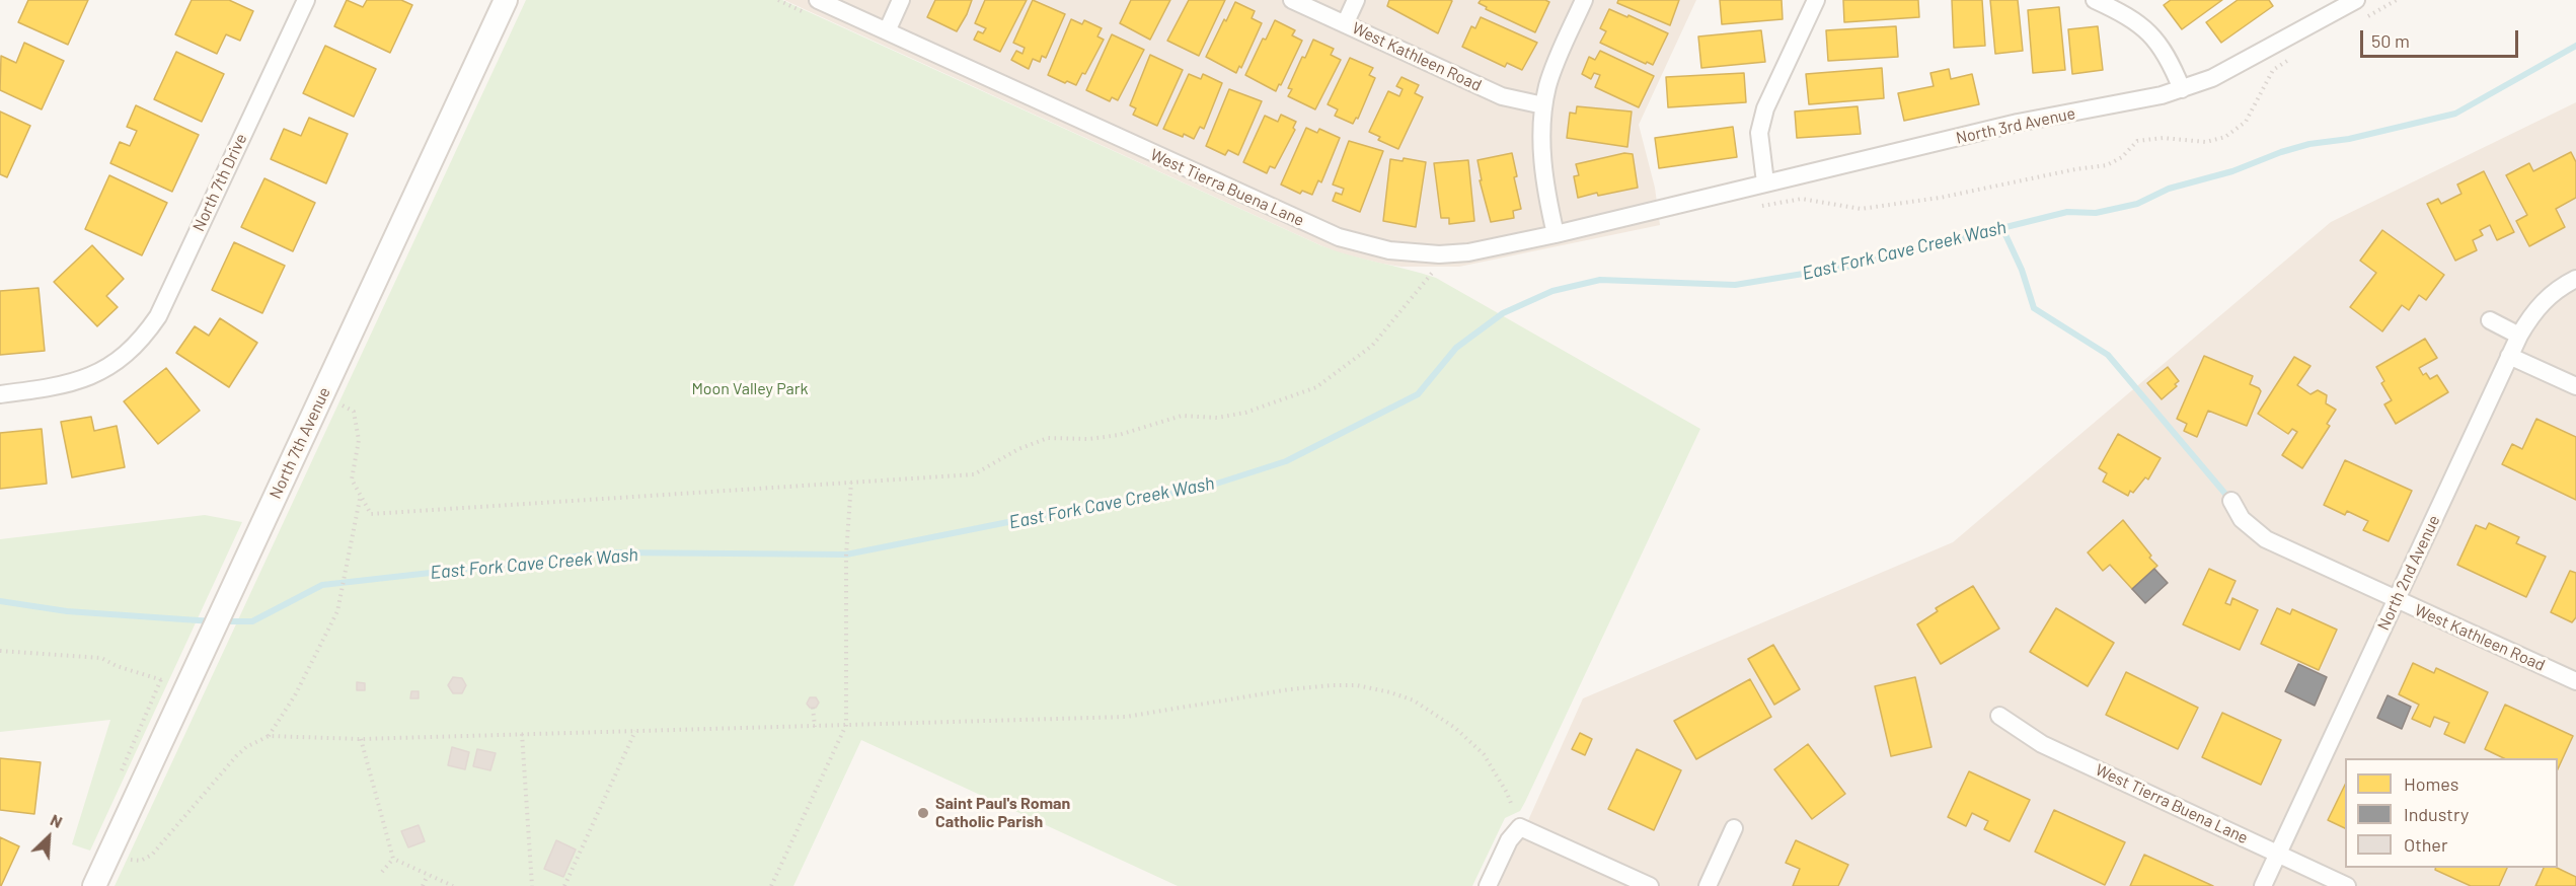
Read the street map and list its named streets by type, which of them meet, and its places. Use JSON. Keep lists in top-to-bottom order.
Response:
{
  "streets": {
    "street": [
      "West Kathleen Road",
      "North 3rd Avenue",
      "North 7th Drive",
      "West Tierra Buena Lane",
      "North 7th Avenue",
      "North 2nd Avenue"
    ]
  },
  "crossings": [
    ["West Kathleen Road", "North 2nd Avenue"],
    ["North 3rd Avenue", "West Tierra Buena Lane"],
    ["West Tierra Buena Lane", "North 2nd Avenue"]
  ],
  "water": ["East Fork Cave Creek Wash"],
  "parks": ["Moon Valley Park"],
  "places": ["Saint Paul's Roman Catholic Parish"],
  "legend": ["Homes", "Industry", "Other"],
  "scale_bar": "50 m",
  "north": "top right"
}
